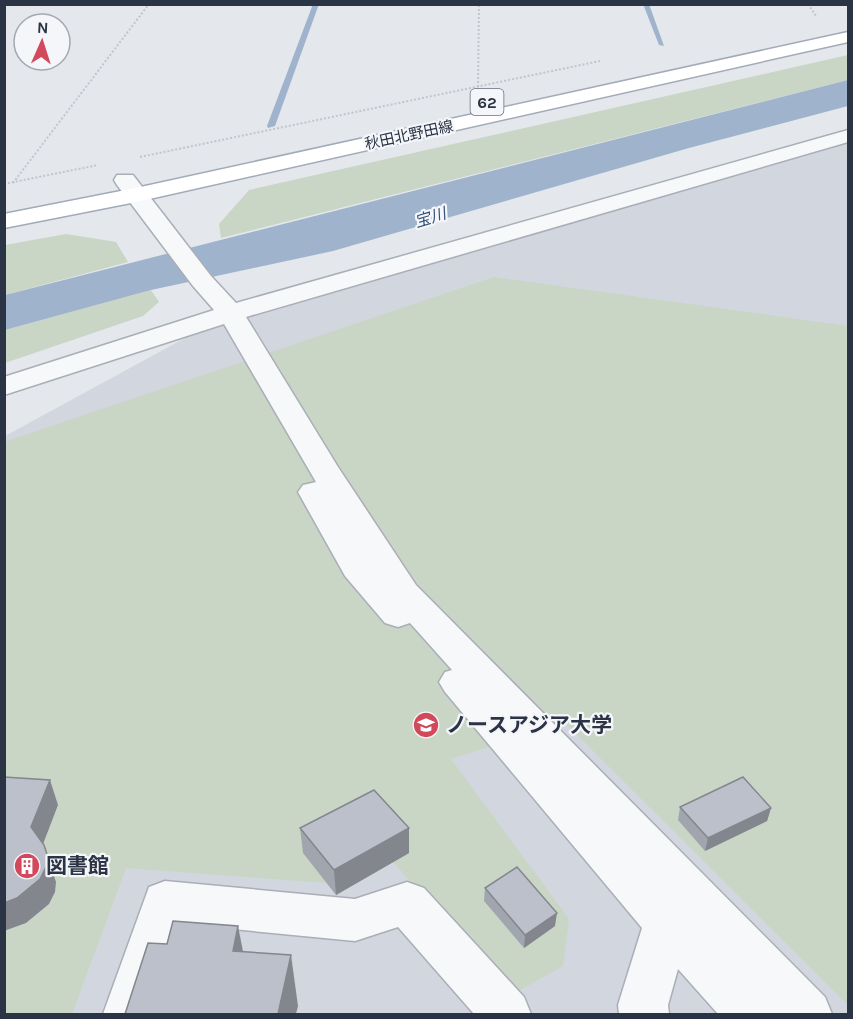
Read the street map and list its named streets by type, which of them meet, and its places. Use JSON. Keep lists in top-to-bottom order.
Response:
{
  "streets": {
    "main road": ["62", "秋田北野田線"]
  },
  "water": ["宝川"],
  "places": {
    "school or university": ["ノースアジア大学"],
    "building": ["図書館"]
  },
  "north": "top"
}
